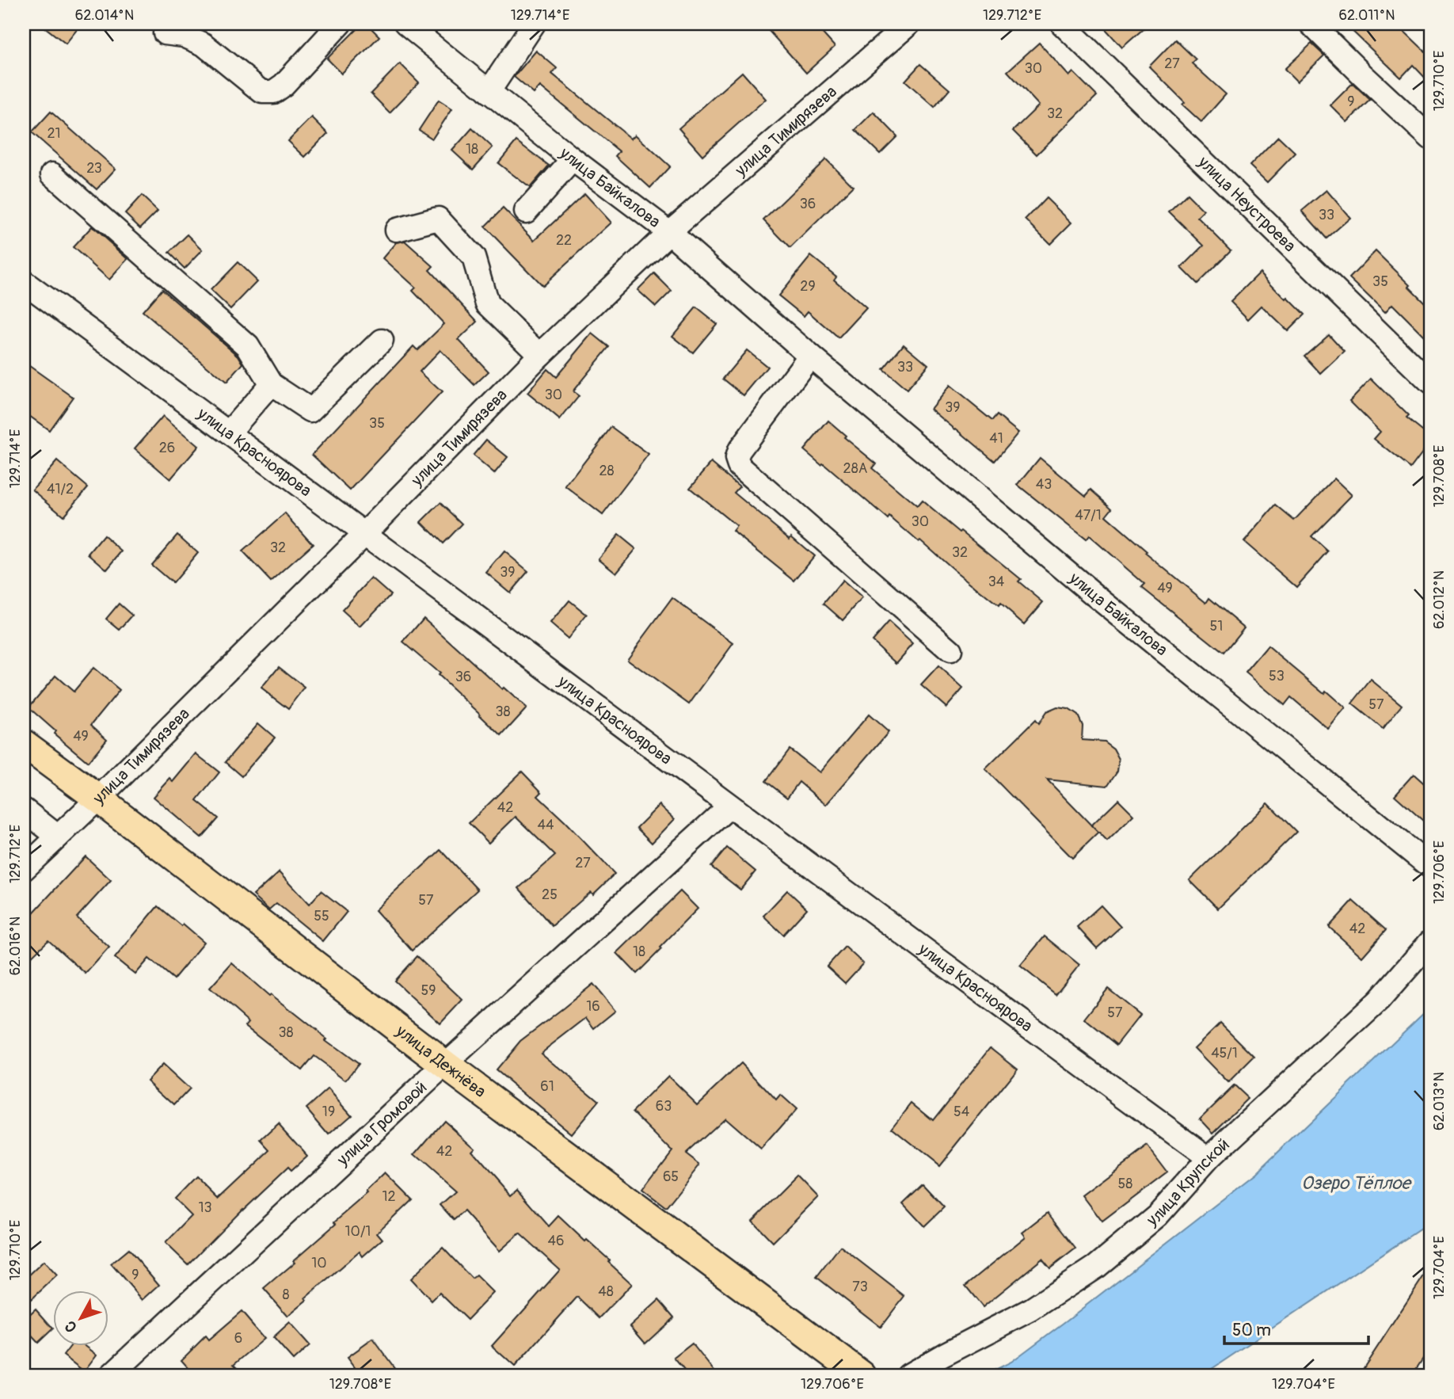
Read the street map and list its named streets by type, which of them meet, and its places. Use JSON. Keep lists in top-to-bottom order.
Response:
{
  "streets": {
    "main road": ["улица Дежнёва"],
    "street": [
      "улица Тимирязева",
      "улица Байкалова",
      "улица Неустроева",
      "улица Красноярова",
      "улица Громовой",
      "улица Крупской"
    ]
  },
  "crossings": [
    ["улица Тимирязева", "улица Байкалова"],
    ["улица Тимирязева", "улица Красноярова"],
    ["улица Тимирязева", "улица Дежнёва"],
    ["улица Красноярова", "улица Громовой"],
    ["улица Красноярова", "улица Крупской"],
    ["улица Дежнёва", "улица Громовой"]
  ],
  "water": ["Озеро Тёплое"],
  "house_numbers": [
    "27",
    "30",
    "9",
    "32",
    "21",
    "18",
    "23",
    "36",
    "33",
    "22",
    "35",
    "29",
    "33",
    "30",
    "39",
    "35",
    "41",
    "26",
    "28А",
    "28",
    "43",
    "41/2",
    "47/1",
    "30",
    "32",
    "32",
    "39",
    "34",
    "49",
    "51",
    "53",
    "36",
    "57",
    "38",
    "49",
    "42",
    "44",
    "27",
    "25",
    "57",
    "55",
    "42",
    "18",
    "59",
    "16",
    "57",
    "38",
    "45/1",
    "61",
    "63",
    "19",
    "54",
    "42",
    "65",
    "58",
    "12",
    "13",
    "10/1",
    "46",
    "10",
    "9",
    "73",
    "48",
    "8",
    "6"
  ],
  "scale_bar": "50 m",
  "north": "bottom left",
  "coordinates": [
    "62.014°N",
    "129.714°E",
    "129.712°E",
    "62.011°N",
    "129.710°E",
    "129.708°E",
    "62.012°N",
    "129.706°E",
    "62.016°N",
    "62.013°N",
    "129.704°E"
  ]
}
